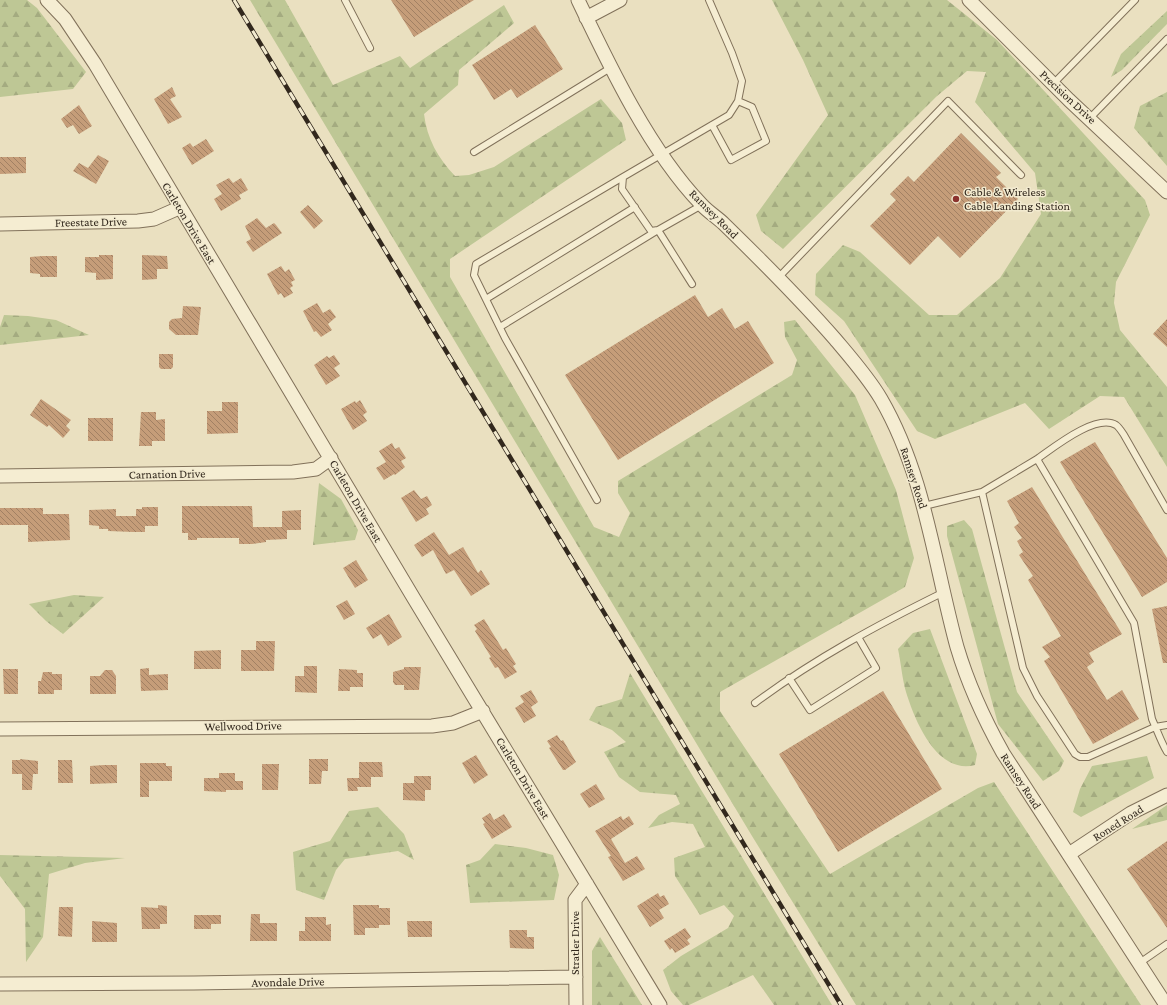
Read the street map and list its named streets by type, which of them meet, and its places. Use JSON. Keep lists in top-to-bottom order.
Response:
{
  "streets": {
    "street": [
      "Precision Drive",
      "Ramsey Road",
      "Freestate Drive",
      "Carleton Drive East",
      "Carnation Drive",
      "Wellwood Drive",
      "Roned Road",
      "Stratler Drive",
      "Avondale Drive"
    ]
  },
  "crossings": [
    ["Ramsey Road", "Roned Road"],
    ["Freestate Drive", "Carleton Drive East"],
    ["Carleton Drive East", "Carnation Drive"],
    ["Carleton Drive East", "Wellwood Drive"],
    ["Carleton Drive East", "Stratler Drive"],
    ["Stratler Drive", "Avondale Drive"]
  ],
  "places": ["Cable & Wireless Cable Landing Station"]
}
